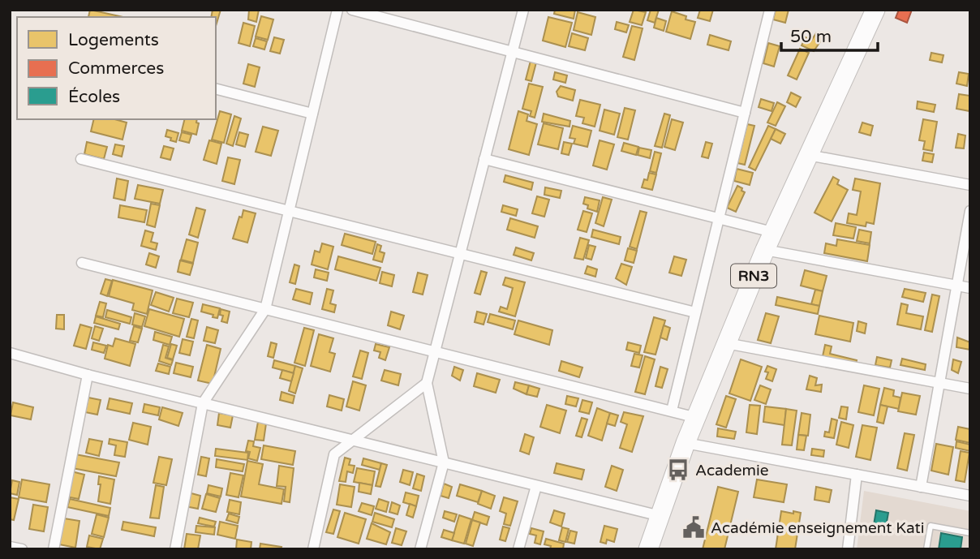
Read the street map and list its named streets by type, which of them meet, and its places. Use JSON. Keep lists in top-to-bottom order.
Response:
{
  "streets": {
    "highway": ["RN3"]
  },
  "places": {
    "bus stop": ["Academie"],
    "public building": ["Académie enseignement Kati"]
  },
  "legend": ["Logements", "Commerces", "Écoles"],
  "scale_bar": "50 m"
}
